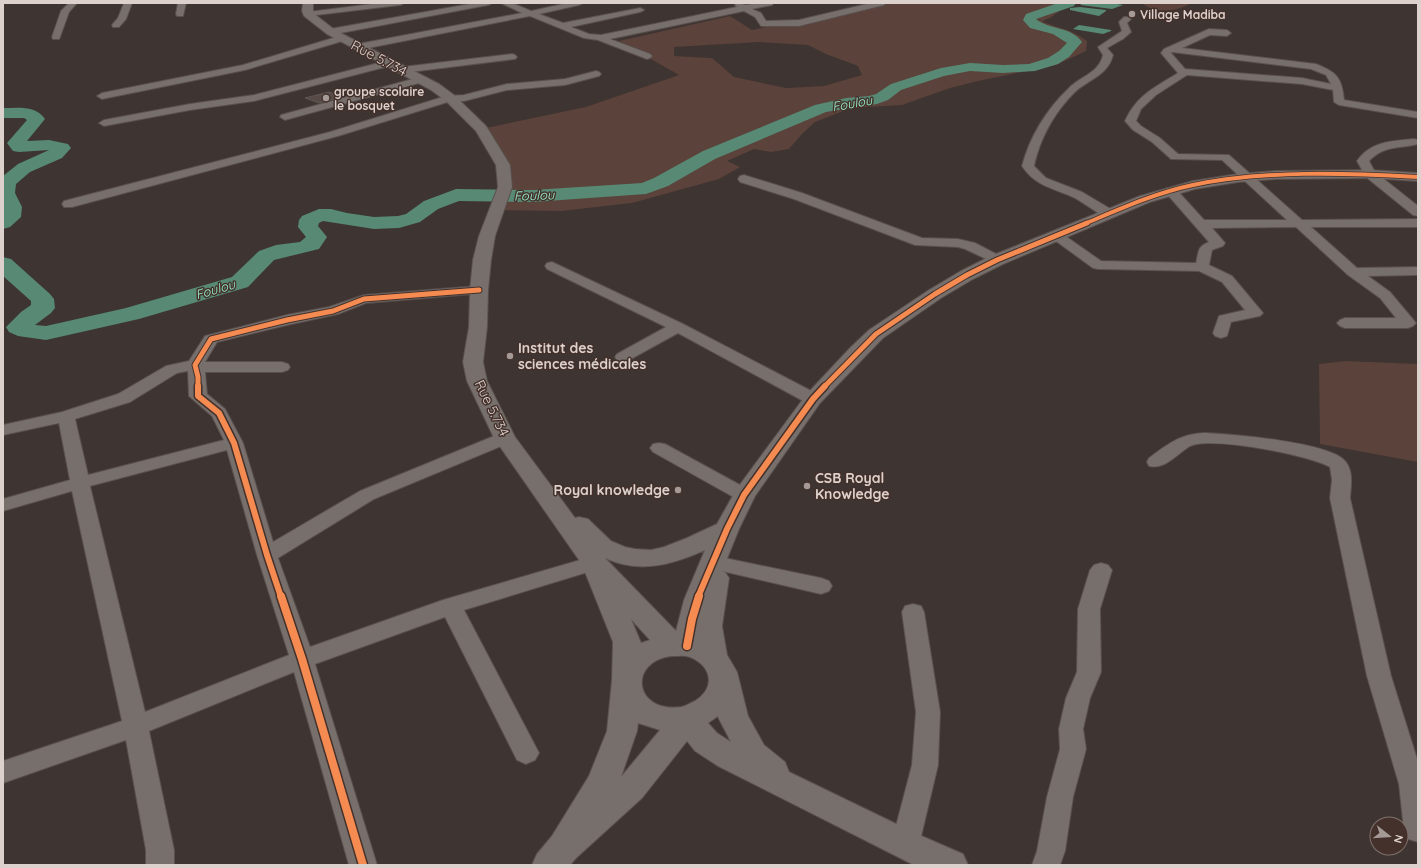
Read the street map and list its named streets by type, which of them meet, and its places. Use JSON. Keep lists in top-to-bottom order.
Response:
{
  "streets": {
    "street": ["Rue 5.734"]
  },
  "water": ["Foulou"],
  "places": [
    "Village Madiba",
    "groupe scolaire le bosquet",
    "Institut des sciences médicales",
    "CSB Royal Knowledge",
    "Royal knowledge"
  ],
  "north": "right"
}
